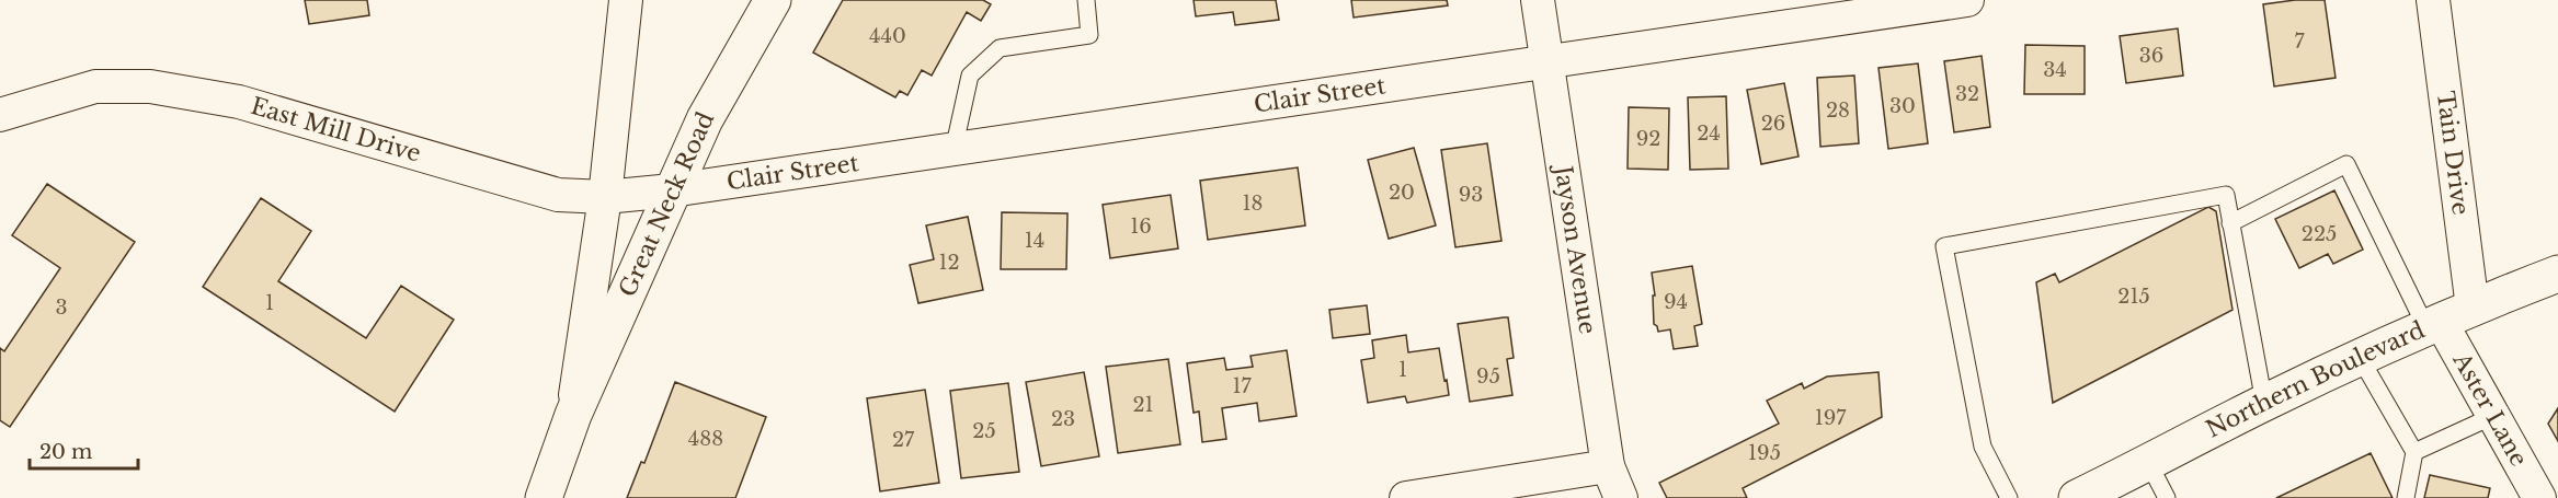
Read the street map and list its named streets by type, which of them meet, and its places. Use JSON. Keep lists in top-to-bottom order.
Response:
{
  "streets": {
    "main road": ["Great Neck Road", "Northern Boulevard"],
    "street": [
      "Clair Street",
      "East Mill Drive",
      "Tain Drive",
      "Jayson Avenue",
      "Aster Lane"
    ]
  },
  "crossings": [
    ["Clair Street", "East Mill Drive"],
    ["Clair Street", "Great Neck Road"],
    ["Clair Street", "Jayson Avenue"],
    ["East Mill Drive", "Great Neck Road"],
    ["Tain Drive", "Northern Boulevard"],
    ["Northern Boulevard", "Aster Lane"]
  ],
  "house_numbers": [
    "440",
    "7",
    "36",
    "34",
    "32",
    "30",
    "28",
    "26",
    "24",
    "92",
    "20",
    "93",
    "18",
    "16",
    "225",
    "14",
    "12",
    "215",
    "94",
    "1",
    "3",
    "1",
    "95",
    "17",
    "21",
    "197",
    "23",
    "25",
    "488",
    "27",
    "195"
  ],
  "scale_bar": "20 m"
}
